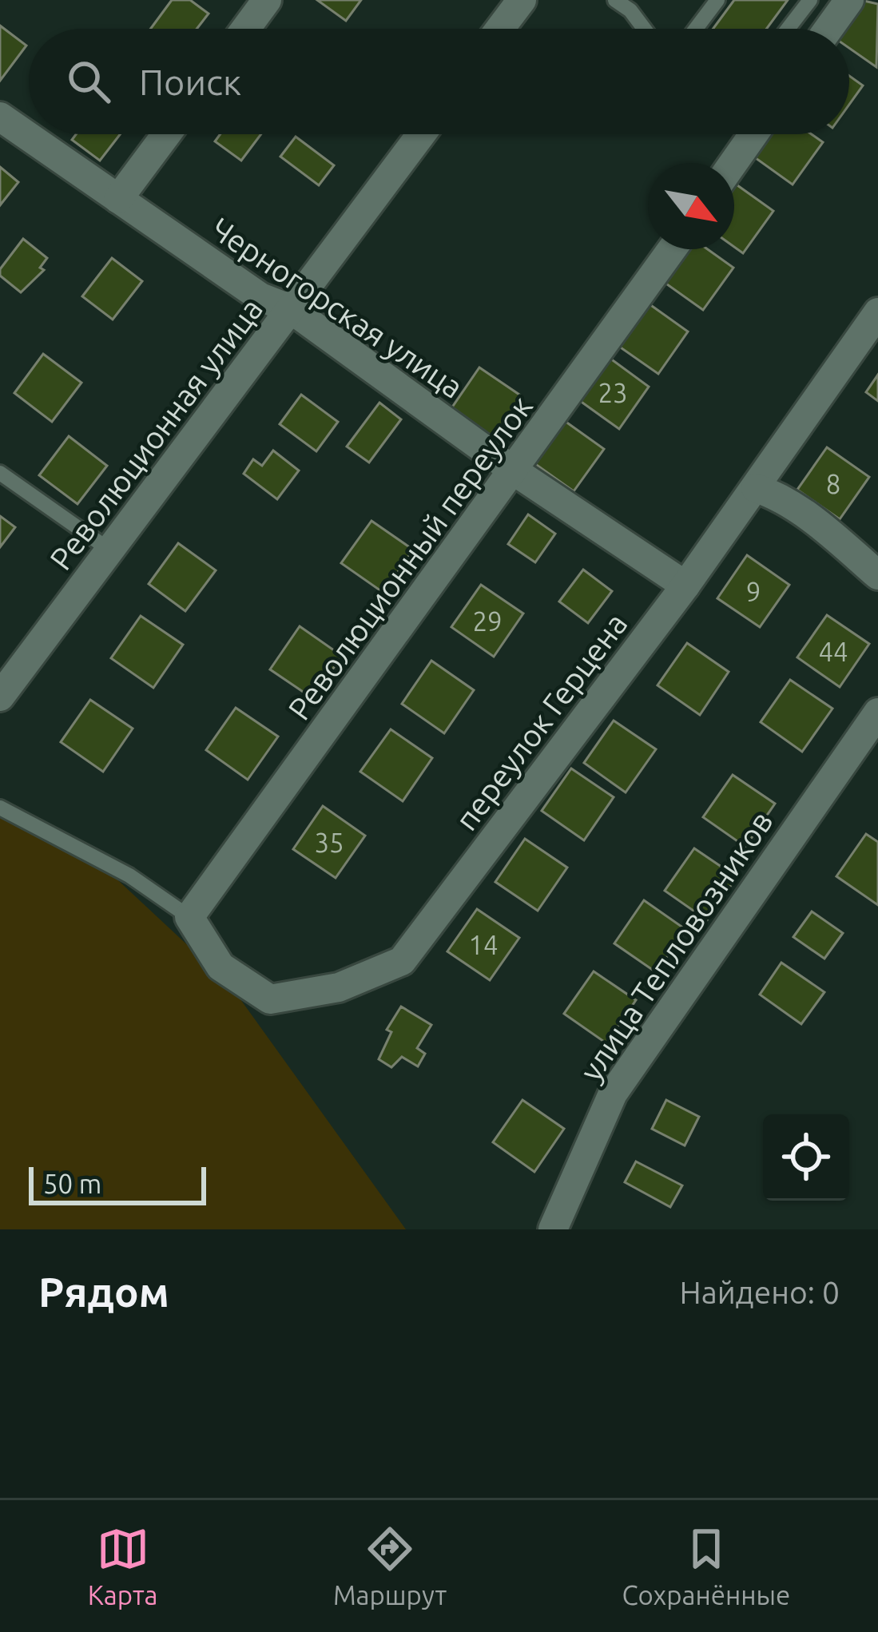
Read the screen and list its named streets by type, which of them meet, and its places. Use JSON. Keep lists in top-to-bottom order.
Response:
{
  "streets": {
    "street": [
      "Черногорская улица",
      "Революционная улица",
      "Революционный переулок",
      "переулок Герцена",
      "улица Тепловозников"
    ]
  },
  "crossings": [
    ["Черногорская улица", "Революционная улица"],
    ["Черногорская улица", "Революционный переулок"],
    ["Черногорская улица", "переулок Герцена"],
    ["Революционный переулок", "переулок Герцена"]
  ],
  "house_numbers": [
    "23",
    "8",
    "9",
    "29",
    "44",
    "35",
    "14"
  ],
  "scale_bar": "50 m",
  "north": "bottom right",
  "page": {
    "search": "Поиск",
    "scale": "50 m",
    "heading": ["Рядом", "Найдено: 0"],
    "nav": ["Карта", "Маршрут", "Сохранённые"]
  }
}
